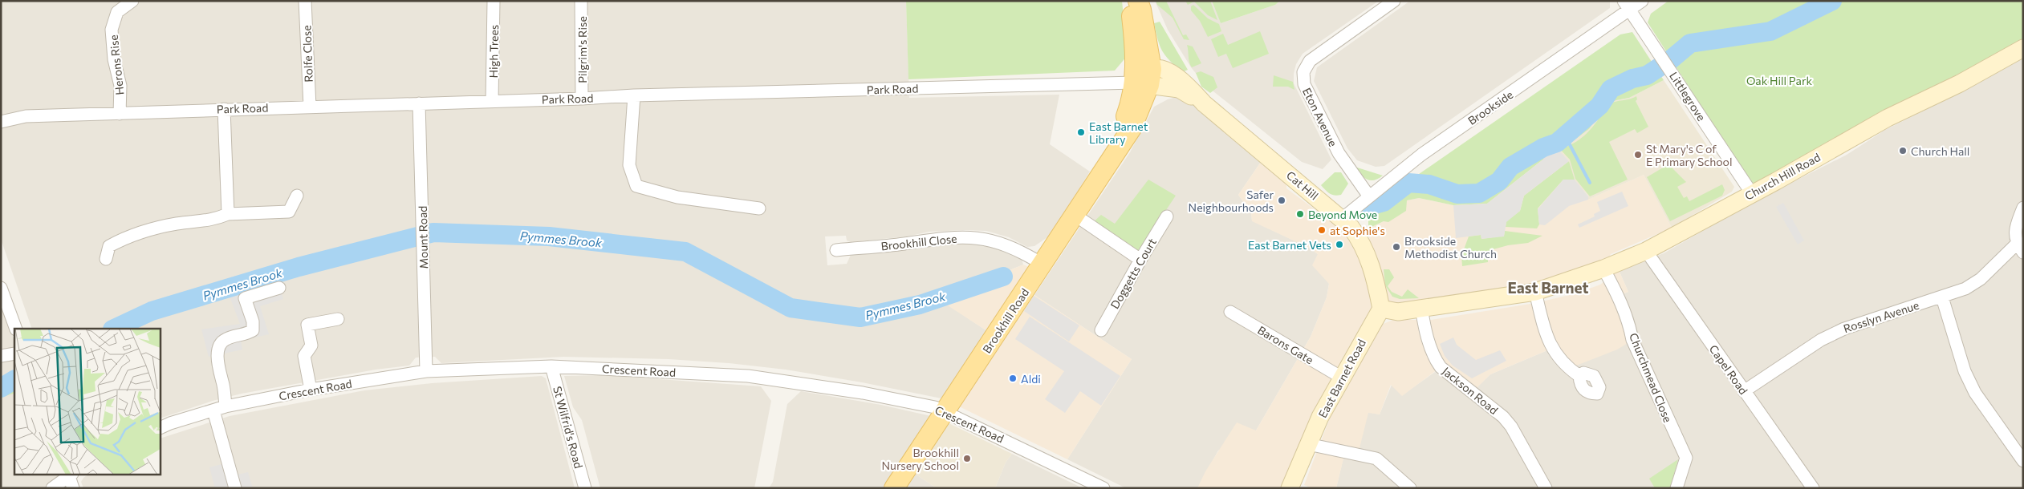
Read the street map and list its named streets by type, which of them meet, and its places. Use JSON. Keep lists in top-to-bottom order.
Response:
{
  "streets": {
    "main road": ["Brookhill Road"],
    "street": [
      "Pilgrim's Rise",
      "High Trees",
      "Rolfe Close",
      "Herons Rise",
      "Park Road",
      "Littlegrove",
      "Brookside",
      "Eton Avenue",
      "Church Hill Road",
      "Cat Hill",
      "Mount Road",
      "Brookhill Close",
      "Doggetts Court",
      "Rosslyn Avenue",
      "Barons Gate",
      "Capel Road",
      "Crescent Road",
      "Churchmead Close",
      "East Barnet Road",
      "Jackson Road",
      "St Wilfrid's Road"
    ]
  },
  "crossings": [
    ["Pilgrim's Rise", "Park Road"],
    ["High Trees", "Park Road"],
    ["Rolfe Close", "Park Road"],
    ["Herons Rise", "Park Road"],
    ["Park Road", "Cat Hill"],
    ["Park Road", "Mount Road"],
    ["Park Road", "Brookhill Road"],
    ["Littlegrove", "Brookside"],
    ["Littlegrove", "Church Hill Road"],
    ["Brookside", "Eton Avenue"],
    ["Brookside", "Cat Hill"],
    ["Eton Avenue", "Cat Hill"],
    ["Church Hill Road", "Capel Road"],
    ["Church Hill Road", "Churchmead Close"],
    ["Church Hill Road", "Jackson Road"],
    ["Cat Hill", "Brookhill Road"],
    ["Cat Hill", "East Barnet Road"],
    ["Mount Road", "Crescent Road"],
    ["Brookhill Close", "Brookhill Road"],
    ["Rosslyn Avenue", "Capel Road"],
    ["Brookhill Road", "Crescent Road"],
    ["Barons Gate", "East Barnet Road"],
    ["Crescent Road", "St Wilfrid's Road"]
  ],
  "districts": ["East Barnet"],
  "water": ["Pymmes Brook"],
  "parks": ["Oak Hill Park"],
  "places": [
    "East Barnet Library",
    "Church Hall",
    "St Mary's C of E Primary School",
    "Safer Neighbourhoods",
    "Beyond Move",
    "at Sophie's",
    "East Barnet Vets",
    "Brookside Methodist Church",
    "Aldi",
    "Brookhill Nursery School"
  ]
}
